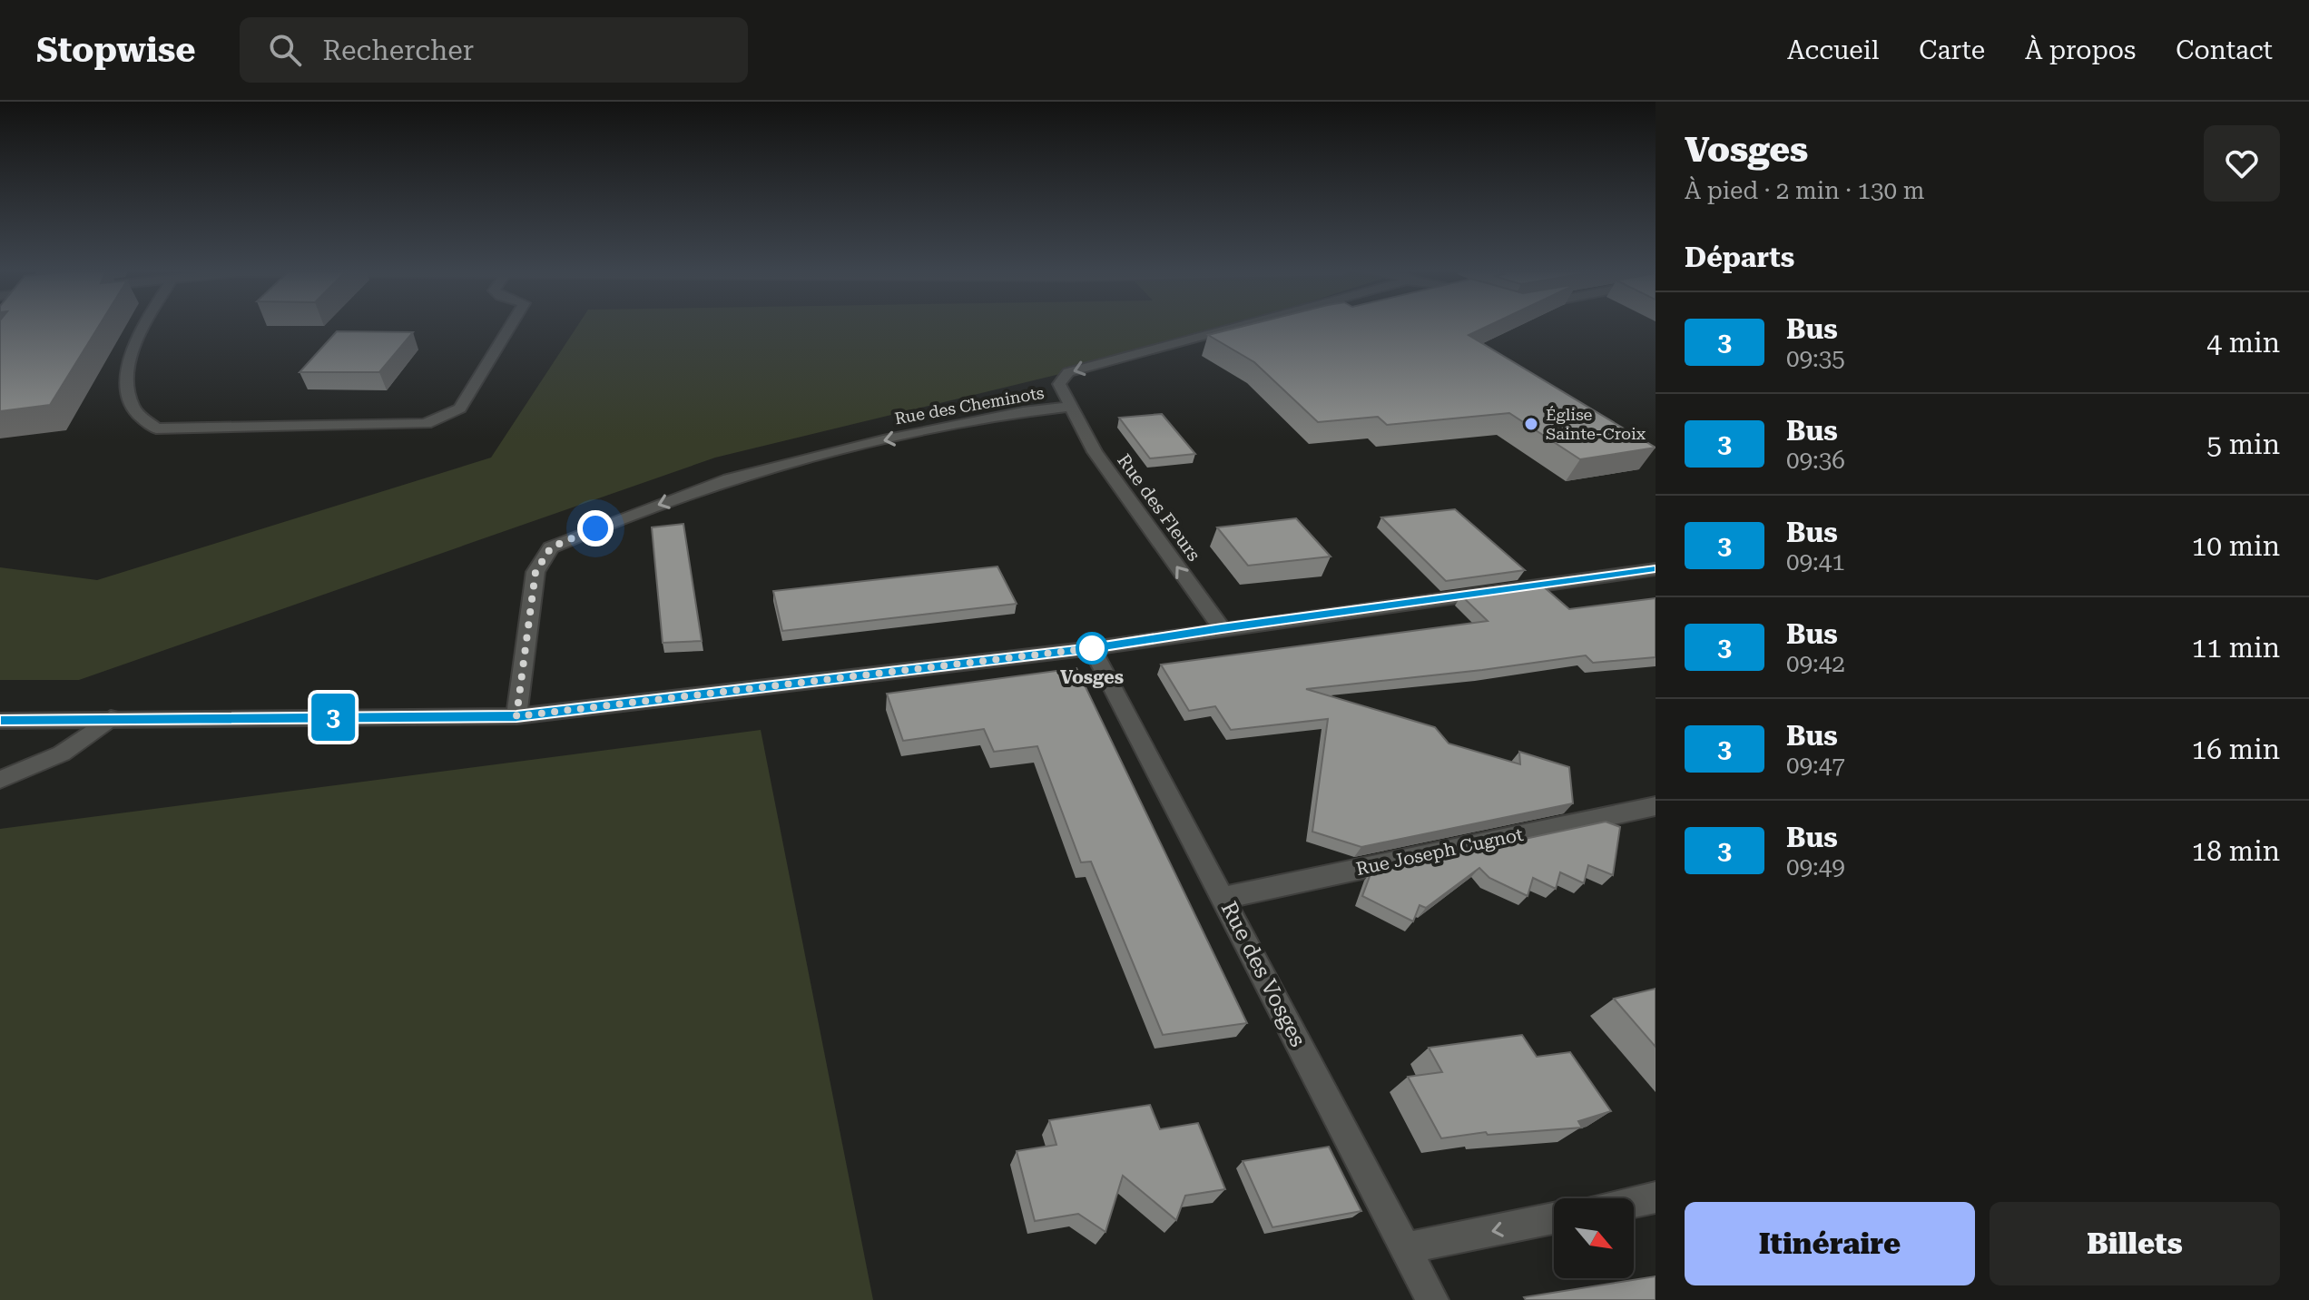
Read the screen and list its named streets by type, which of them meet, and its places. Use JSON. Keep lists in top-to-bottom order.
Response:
{
  "streets": {
    "street": [
      "Rue des Cheminots",
      "Rue des Fleurs",
      "Rue Joseph Cugnot",
      "Rue des Vosges"
    ]
  },
  "crossings": [
    ["Rue des Cheminots", "Rue des Fleurs"],
    ["Rue Joseph Cugnot", "Rue des Vosges"]
  ],
  "one_way": ["Rue des Cheminots", "Rue des Fleurs"],
  "places": ["Église Sainte-Croix", "Vosges"],
  "lines": ["bus line 3"],
  "north": "bottom right",
  "page": {
    "header": "Stopwise",
    "search": "Rechercher",
    "nav": [
      "Accueil",
      "Carte",
      "À propos",
      "Contact"
    ],
    "on_map": "3",
    "heading": [
      ["Vosges", "À pied · 2 min · 130 m"],
      "Départs"
    ],
    "list": [
      {
        "mark": "3",
        "name": "Bus",
        "note": "09:35",
        "value": "4 min"
      },
      {
        "mark": "3",
        "name": "Bus",
        "note": "09:36",
        "value": "5 min"
      },
      {
        "mark": "3",
        "name": "Bus",
        "note": "09:41",
        "value": "10 min"
      },
      {
        "mark": "3",
        "name": "Bus",
        "note": "09:42",
        "value": "11 min"
      },
      {
        "mark": "3",
        "name": "Bus",
        "note": "09:47",
        "value": "16 min"
      },
      {
        "mark": "3",
        "name": "Bus",
        "note": "09:49",
        "value": "18 min"
      }
    ],
    "buttons": ["Itinéraire", "Billets"]
  }
}
